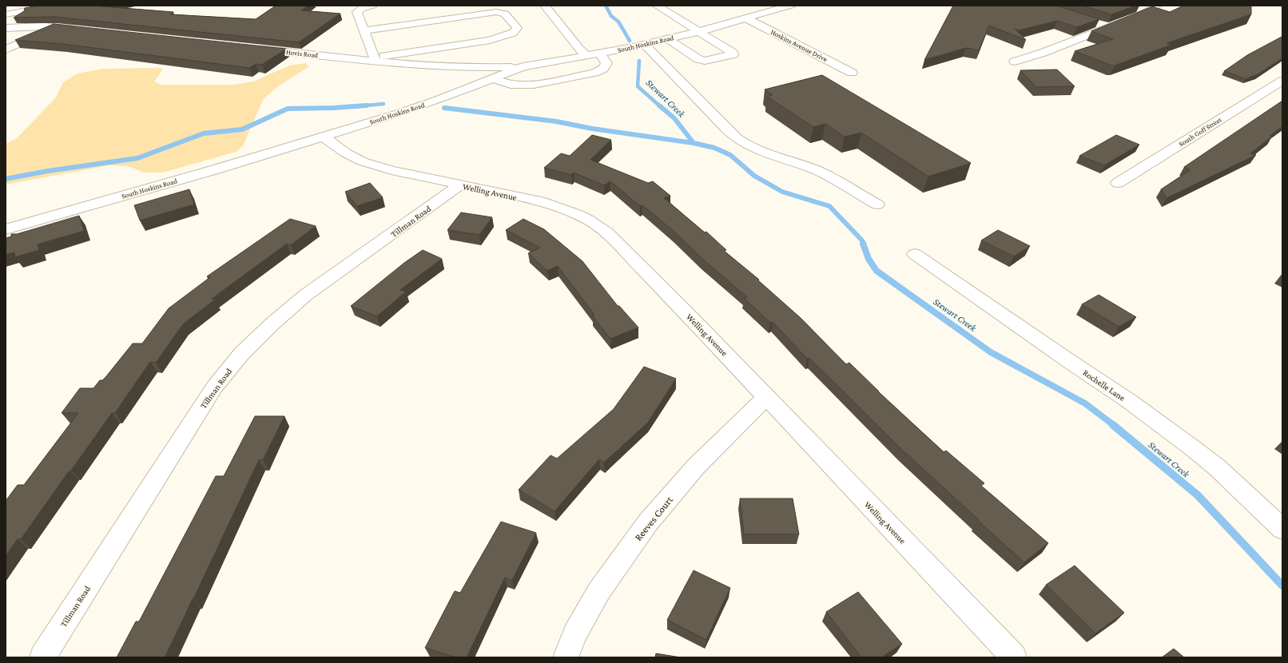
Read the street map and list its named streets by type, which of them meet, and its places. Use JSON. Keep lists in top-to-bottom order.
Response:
{
  "streets": {
    "street": [
      "South Hoskins Road",
      "Hoskins Avenue Drive",
      "Hovis Road",
      "South Goff Street",
      "Welling Avenue",
      "Tillman Road",
      "Rochelle Lane",
      "Reeves Court"
    ]
  },
  "crossings": [
    ["South Hoskins Road", "Hoskins Avenue Drive"],
    ["South Hoskins Road", "Hovis Road"],
    ["South Hoskins Road", "Welling Avenue"],
    ["Welling Avenue", "Tillman Road"],
    ["Welling Avenue", "Reeves Court"]
  ],
  "water": ["Stewart Creek"]
}
